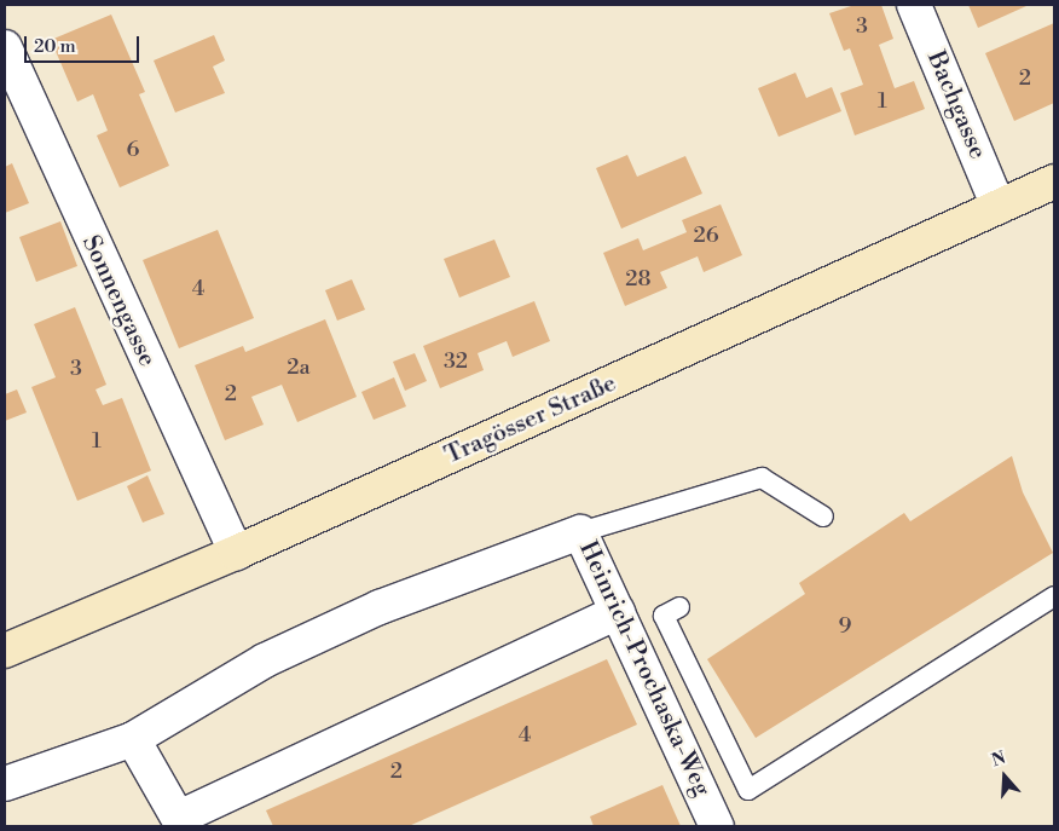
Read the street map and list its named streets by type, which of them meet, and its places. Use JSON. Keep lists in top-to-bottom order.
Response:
{
  "streets": {
    "main road": ["Tragösser Straße"],
    "street": ["Bachgasse", "Sonnengasse", "Heinrich-Prochaska-Weg"]
  },
  "crossings": [
    ["Bachgasse", "Tragösser Straße"],
    ["Sonnengasse", "Tragösser Straße"]
  ],
  "house_numbers": [
    "3",
    "2",
    "1",
    "6",
    "26",
    "28",
    "4",
    "32",
    "2a",
    "3",
    "2",
    "1",
    "9",
    "4",
    "2"
  ],
  "scale_bar": "20 m",
  "north": "top"
}
